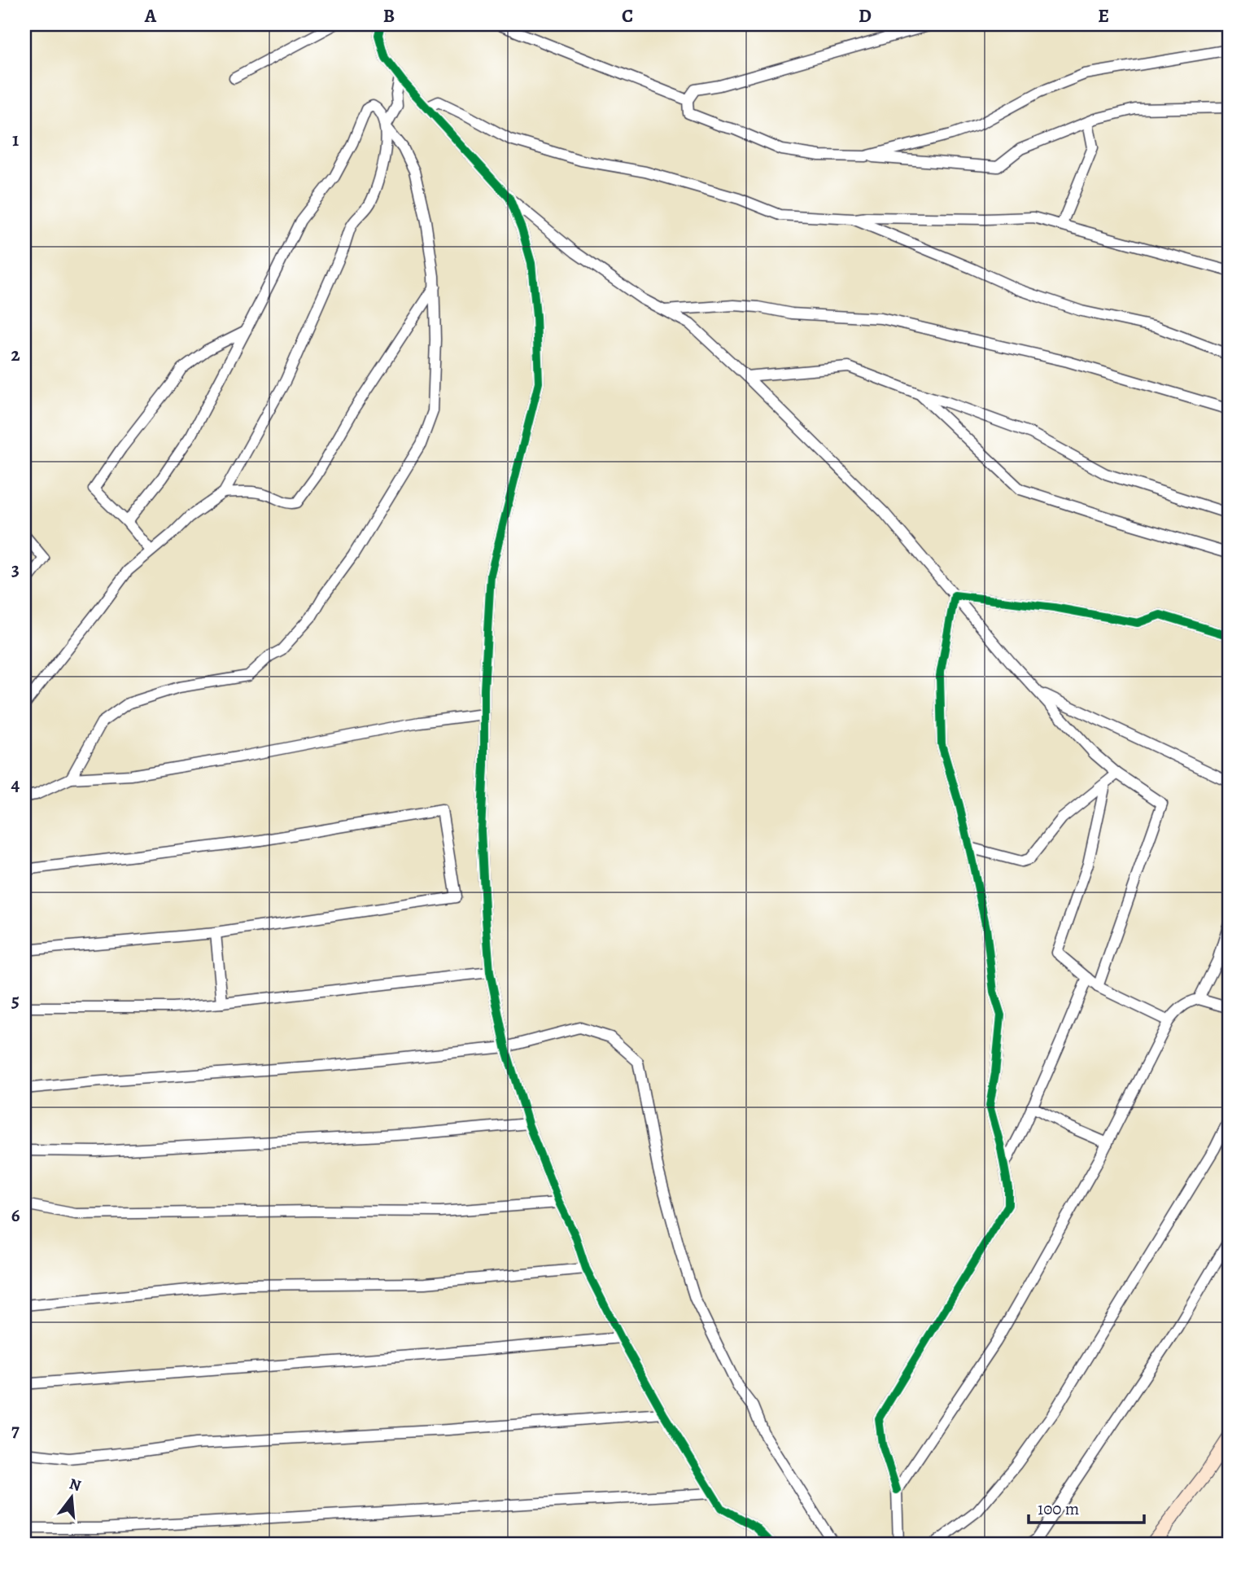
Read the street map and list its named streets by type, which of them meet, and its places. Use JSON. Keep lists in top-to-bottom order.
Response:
{
  "scale_bar": "100 m",
  "north": "top",
  "grid": {
    "columns": [
      "A",
      "B",
      "C",
      "D",
      "E"
    ],
    "rows": [
      "1",
      "2",
      "3",
      "4",
      "5",
      "6",
      "7"
    ]
  }
}
